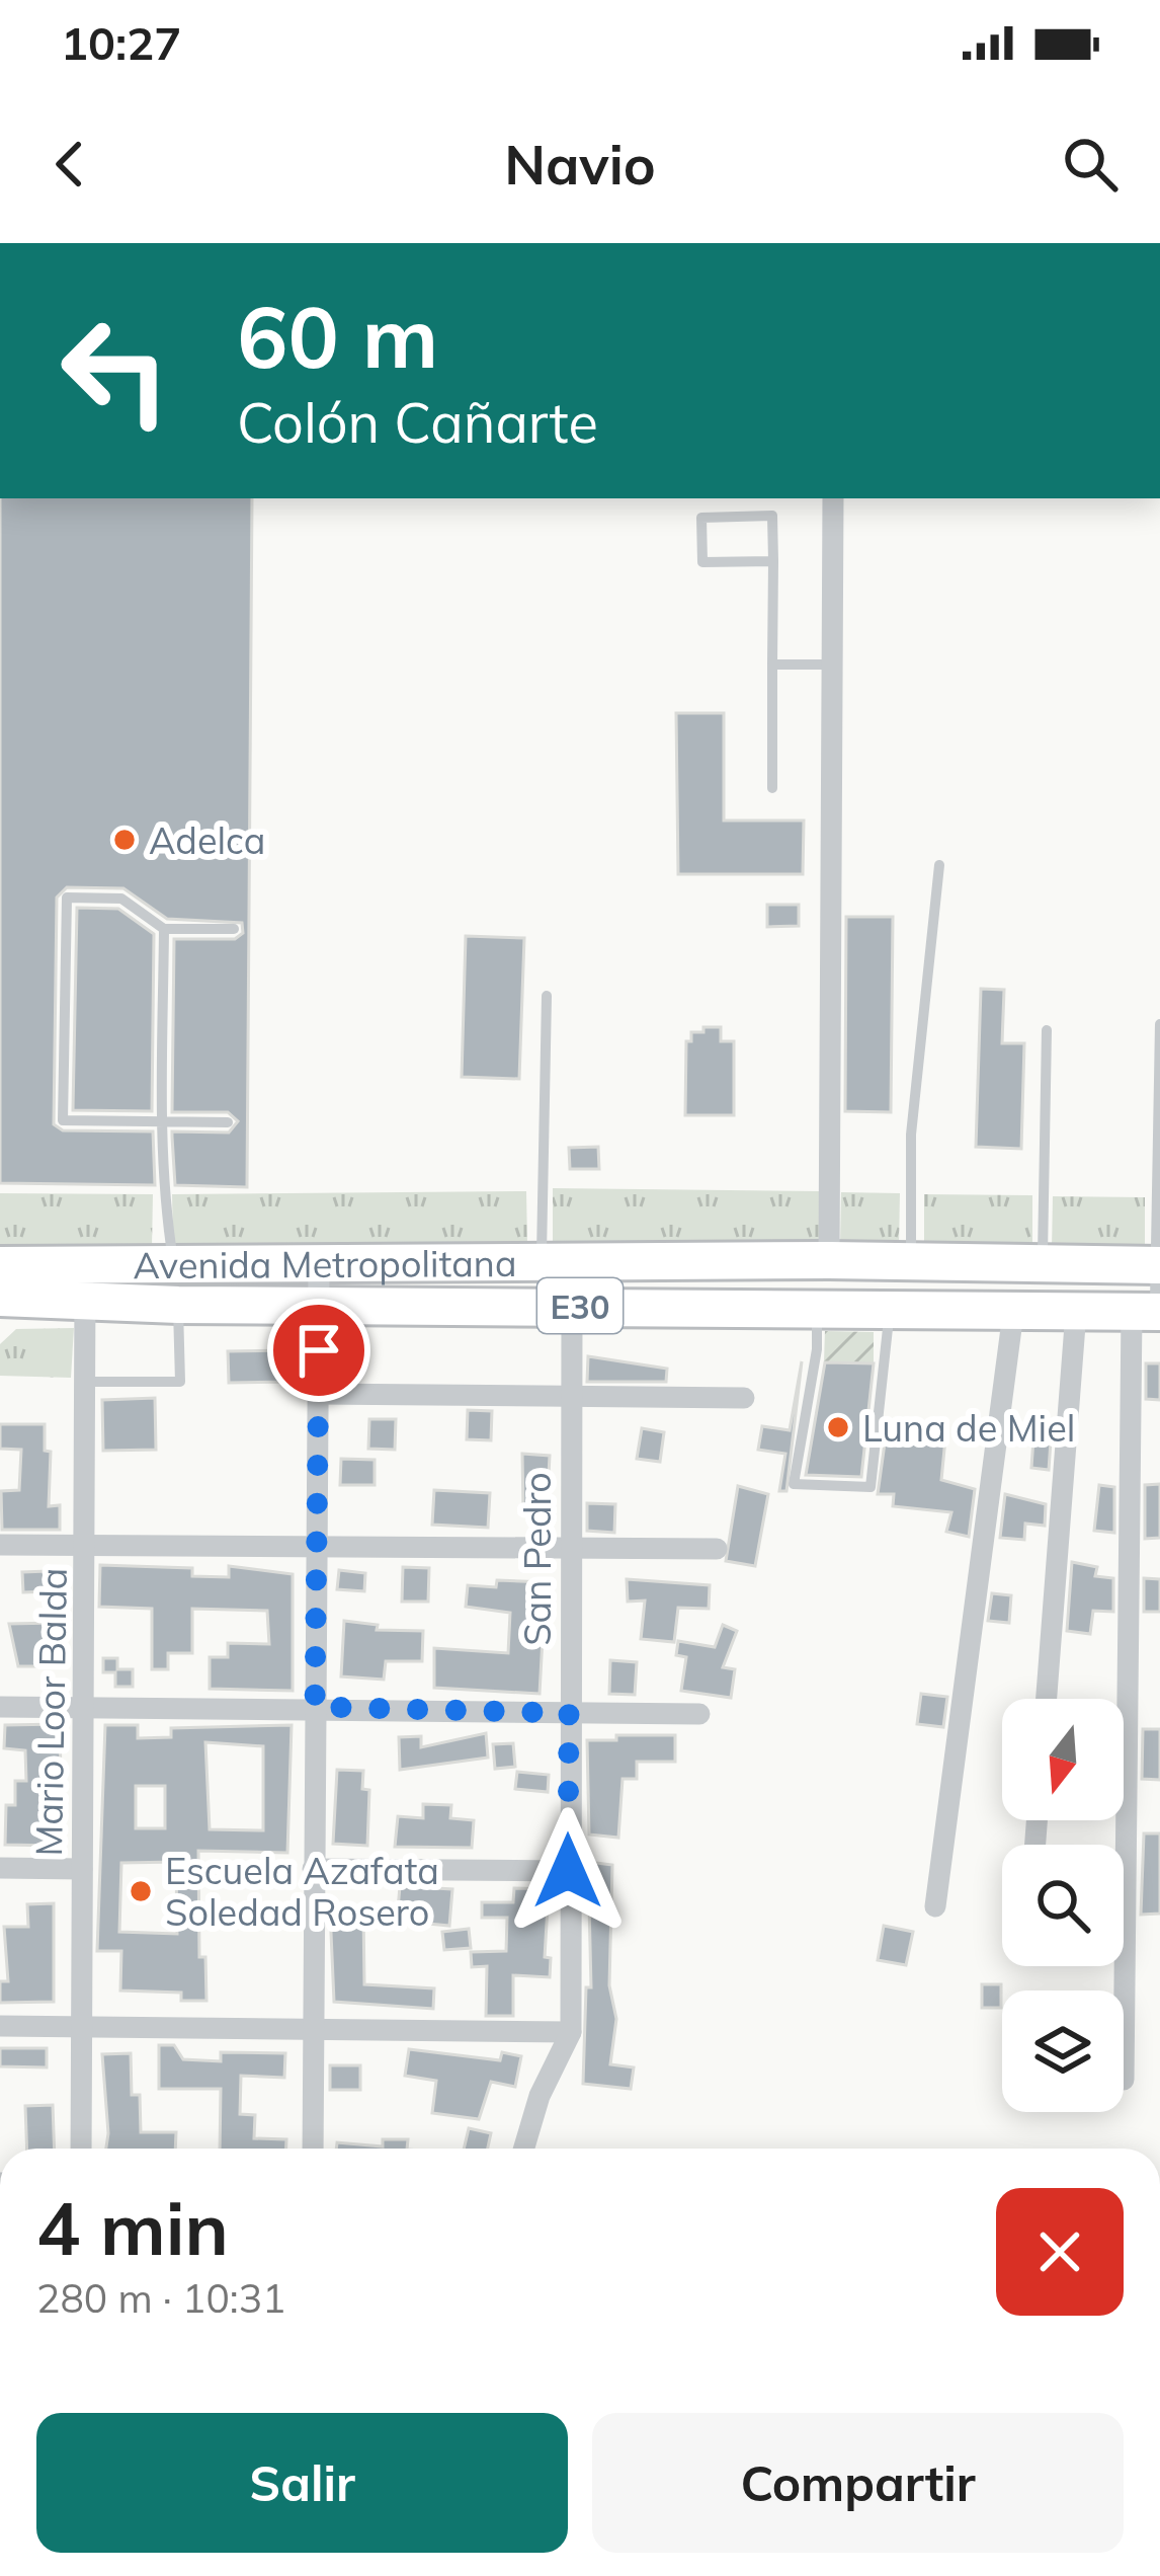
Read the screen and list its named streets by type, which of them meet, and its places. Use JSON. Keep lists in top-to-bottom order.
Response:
{
  "streets": {
    "highway": ["Avenida Metropolitana", "E30"],
    "street": ["San Pedro", "Mario Loor Balda"]
  },
  "crossings": [
    ["Avenida Metropolitana", "E30"],
    ["Avenida Metropolitana", "Mario Loor Balda"],
    ["E30", "San Pedro"],
    ["E30", "Mario Loor Balda"]
  ],
  "places": ["Adelca", "Luna de Miel", "Escuela Azafata Soledad Rosero"],
  "north": "bottom",
  "page": {
    "status": "10:27",
    "header": "Navio",
    "turn": ["60 m", "Colón Cañarte"],
    "heading": ["4 min", "280 m · 10:31"],
    "buttons": ["Salir", "Compartir"]
  }
}
